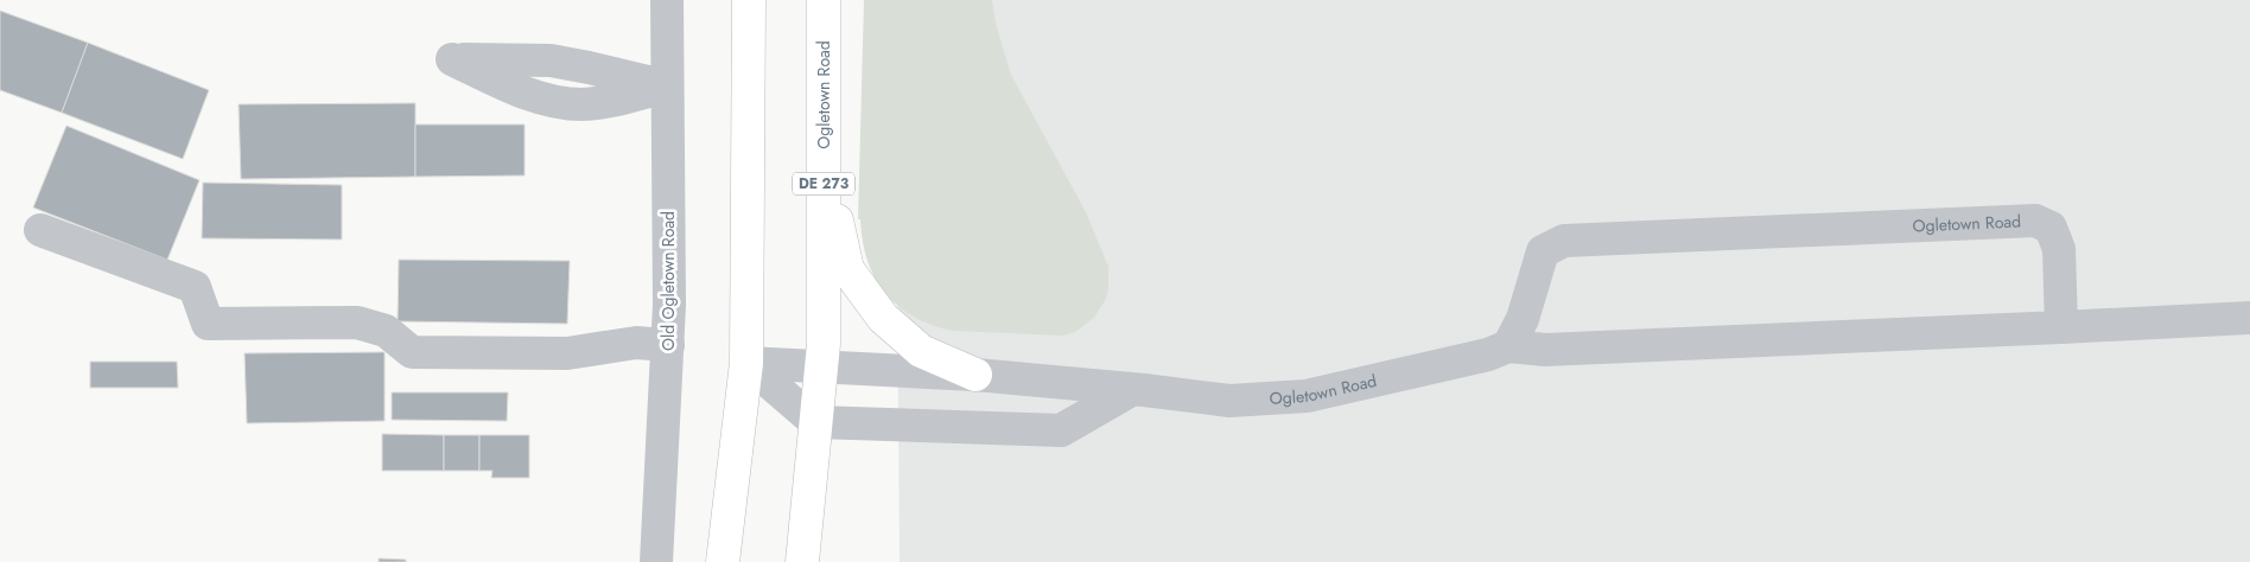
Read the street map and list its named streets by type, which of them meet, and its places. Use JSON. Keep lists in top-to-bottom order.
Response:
{
  "streets": {
    "main road": ["Ogletown Road", "DE 273"],
    "street": ["Old Ogletown Road"]
  }
}
